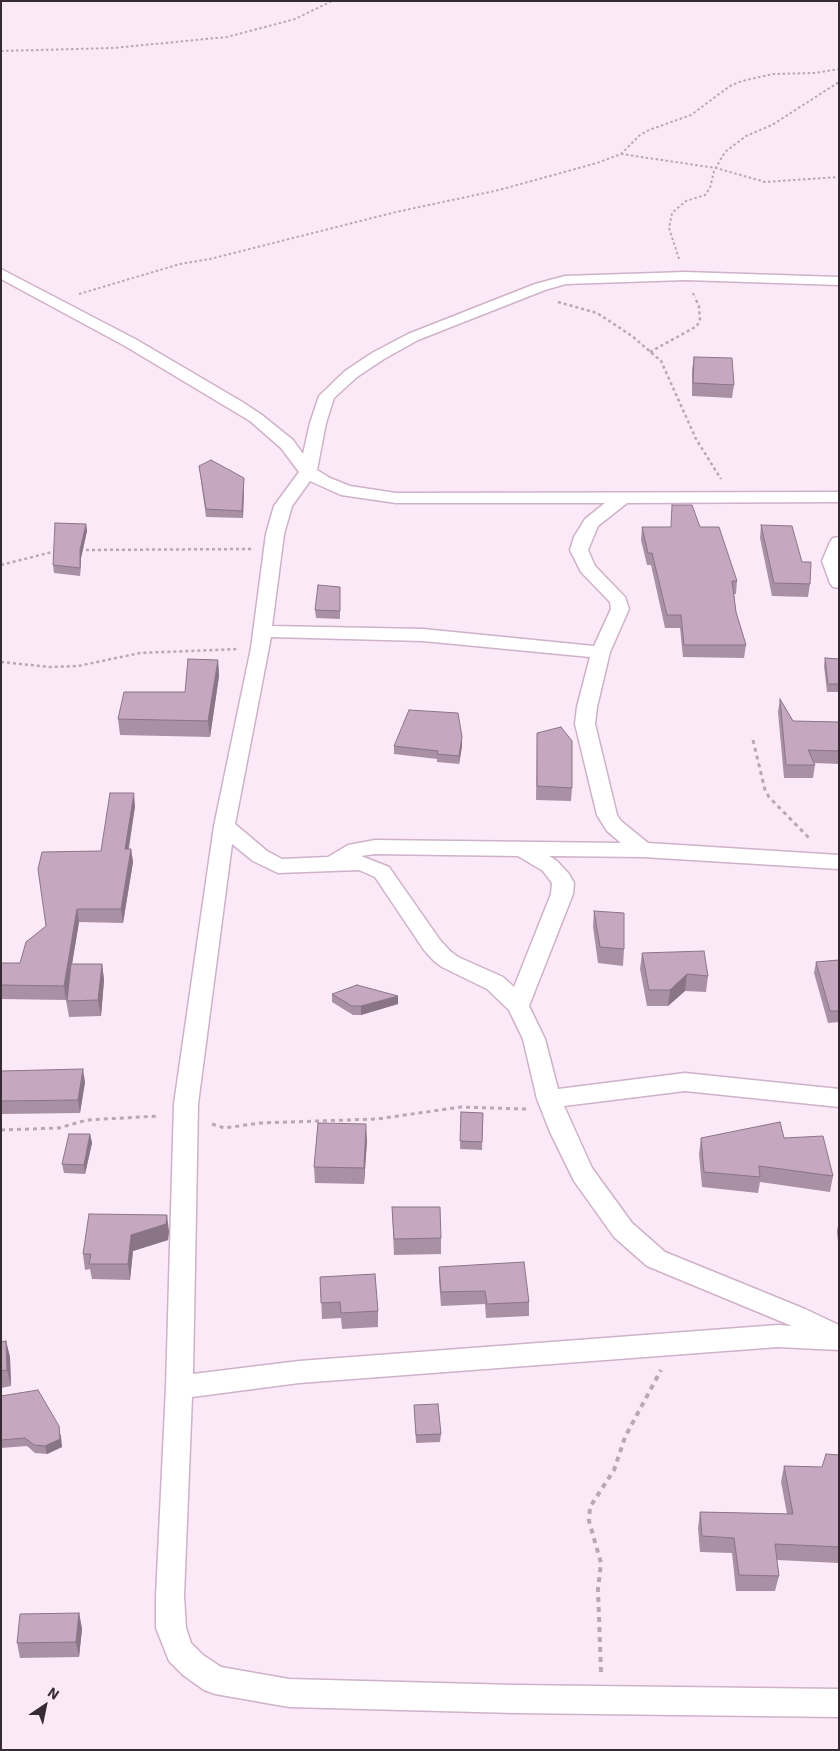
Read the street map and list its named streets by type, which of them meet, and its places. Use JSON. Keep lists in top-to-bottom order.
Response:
{
  "north": "top right"
}
